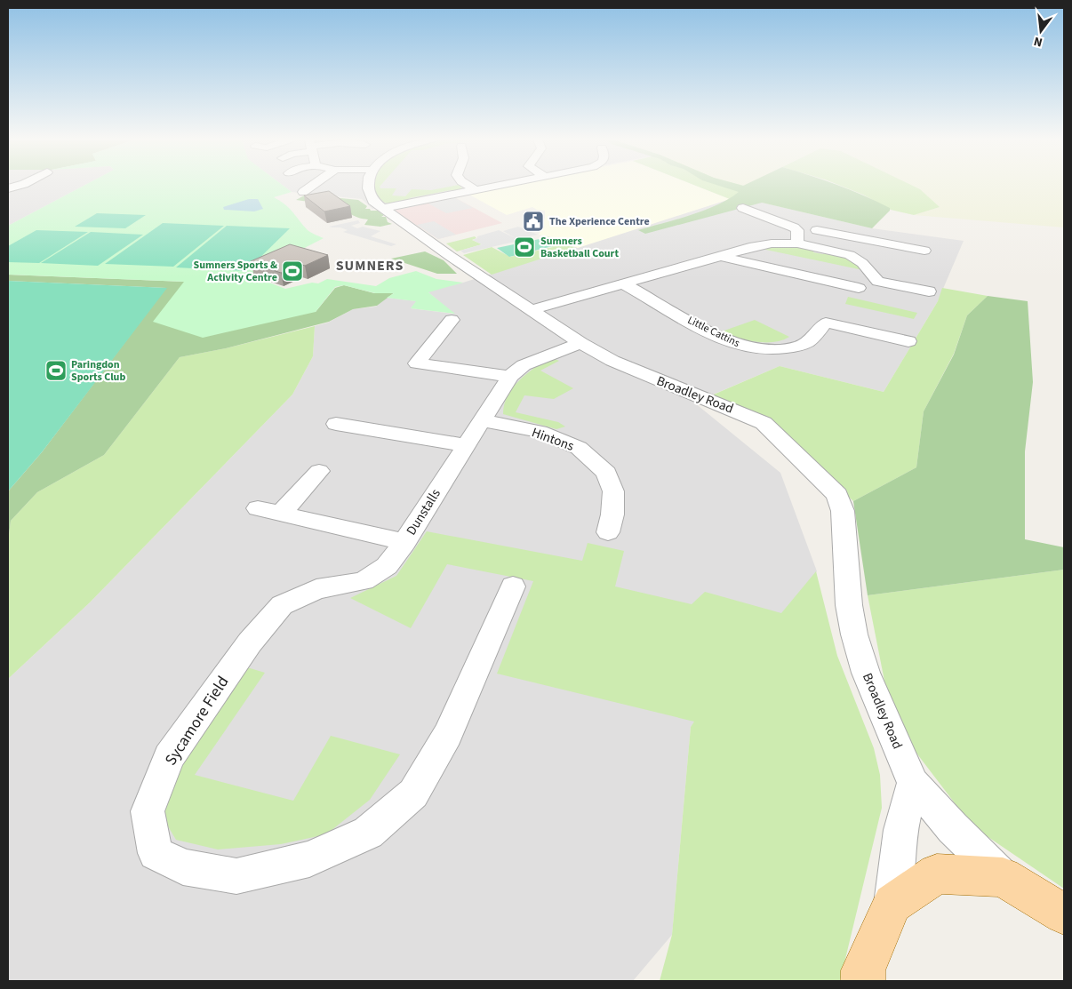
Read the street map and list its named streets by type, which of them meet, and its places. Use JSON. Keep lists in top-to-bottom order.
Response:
{
  "streets": {
    "street": [
      "Little Cattins",
      "Broadley Road",
      "Hintons",
      "Dunstalls",
      "Sycamore Field"
    ]
  },
  "crossings": [
    ["Broadley Road", "Dunstalls"],
    ["Hintons", "Dunstalls"],
    ["Dunstalls", "Sycamore Field"]
  ],
  "districts": ["SUMNERS"],
  "places": {
    "public building": ["The Xperience Centre"],
    "sports": ["Sumners Basketball Court", "Sumners Sports & Activity Centre", "Paringdon Sports Club"]
  },
  "north": "bottom"
}
